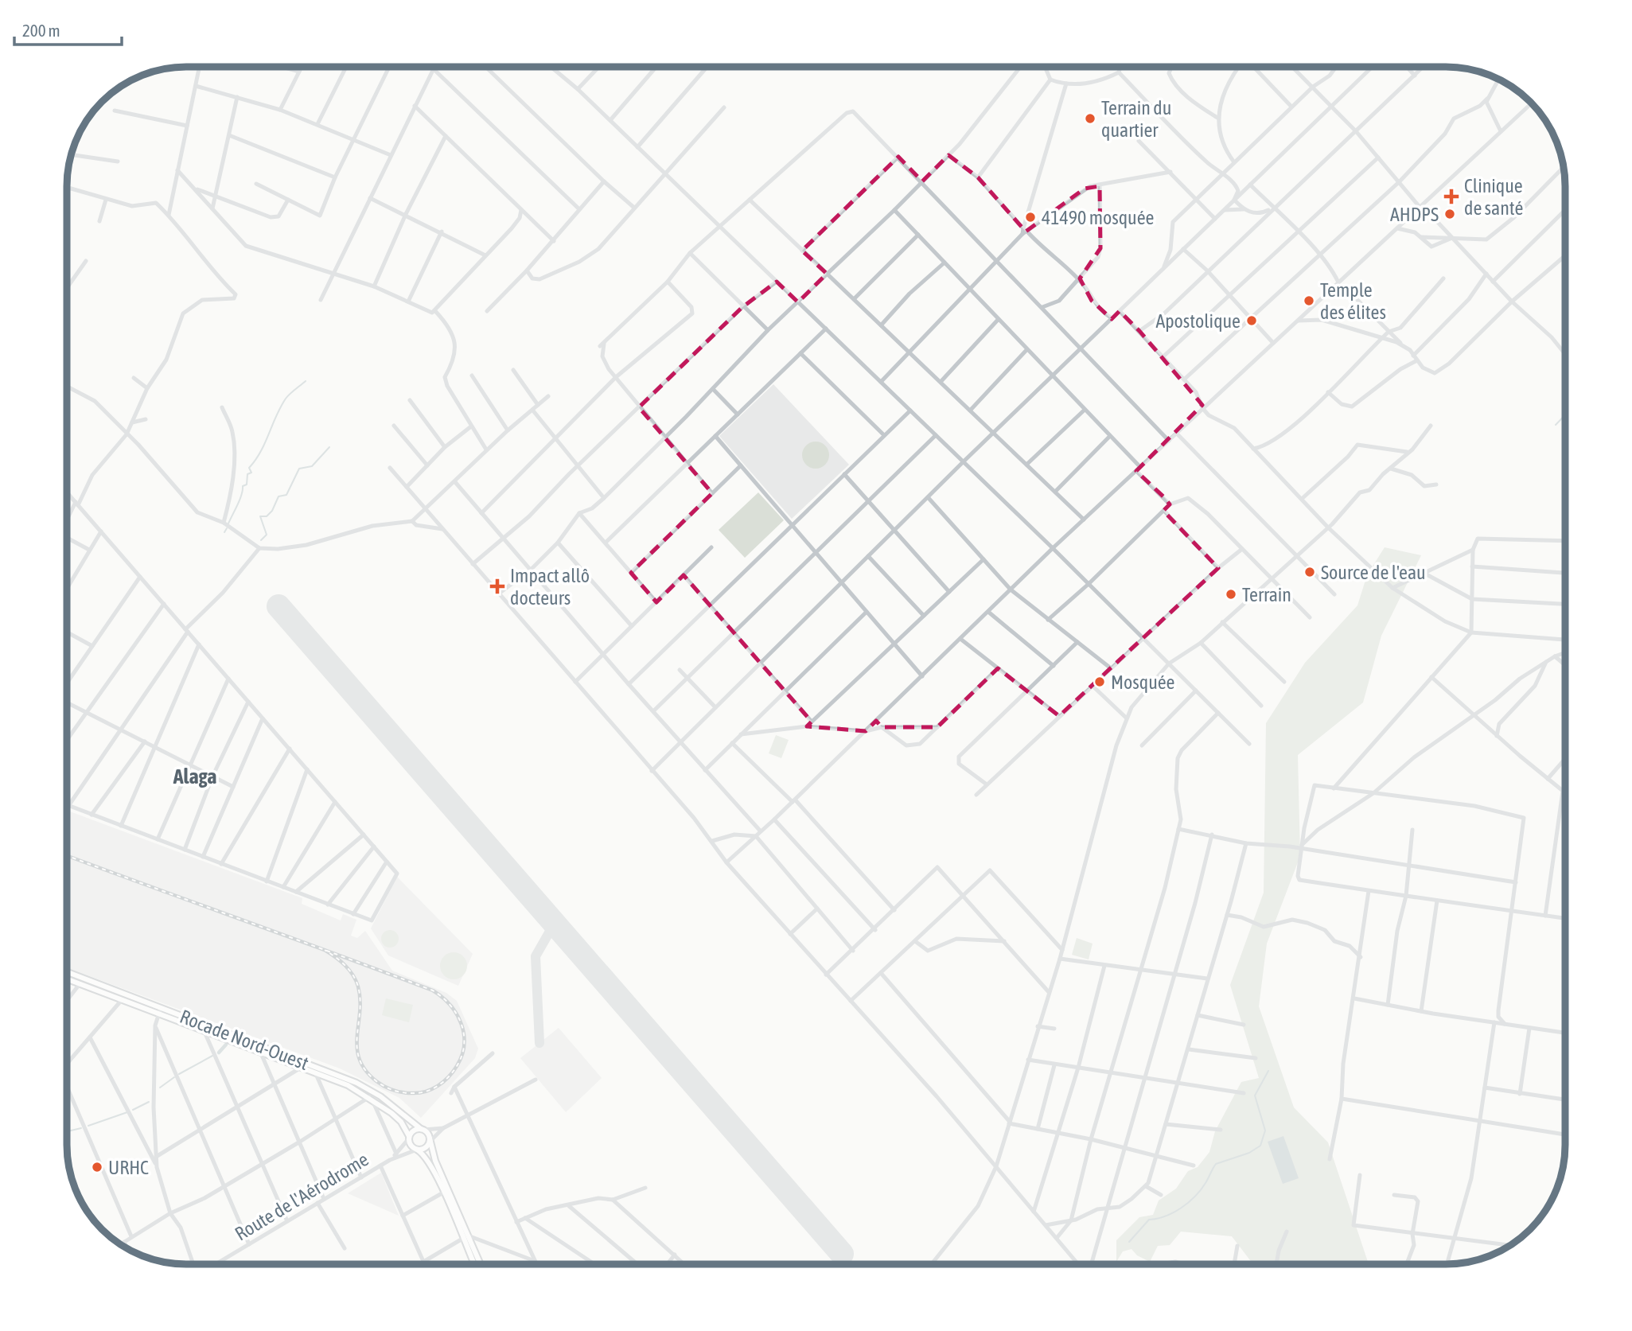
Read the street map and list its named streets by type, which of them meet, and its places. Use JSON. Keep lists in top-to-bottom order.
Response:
{
  "streets": {
    "main road": ["Rocade Nord-Ouest"],
    "street": ["Route de l'Aérodrome"]
  },
  "crossings": [
    ["Rocade Nord-Ouest", "Route de l'Aérodrome"]
  ],
  "districts": ["Alaga"],
  "places": {
    "other": [
      "Terrain du quartier",
      "AHDPS",
      "41490 mosquée",
      "Temple des élites",
      "Apostolique",
      "Source de l'eau",
      "Terrain",
      "Mosquée",
      "URHC"
    ],
    "health": ["Clinique de santé", "Impact allô docteurs"]
  },
  "scale_bar": "200 m"
}
